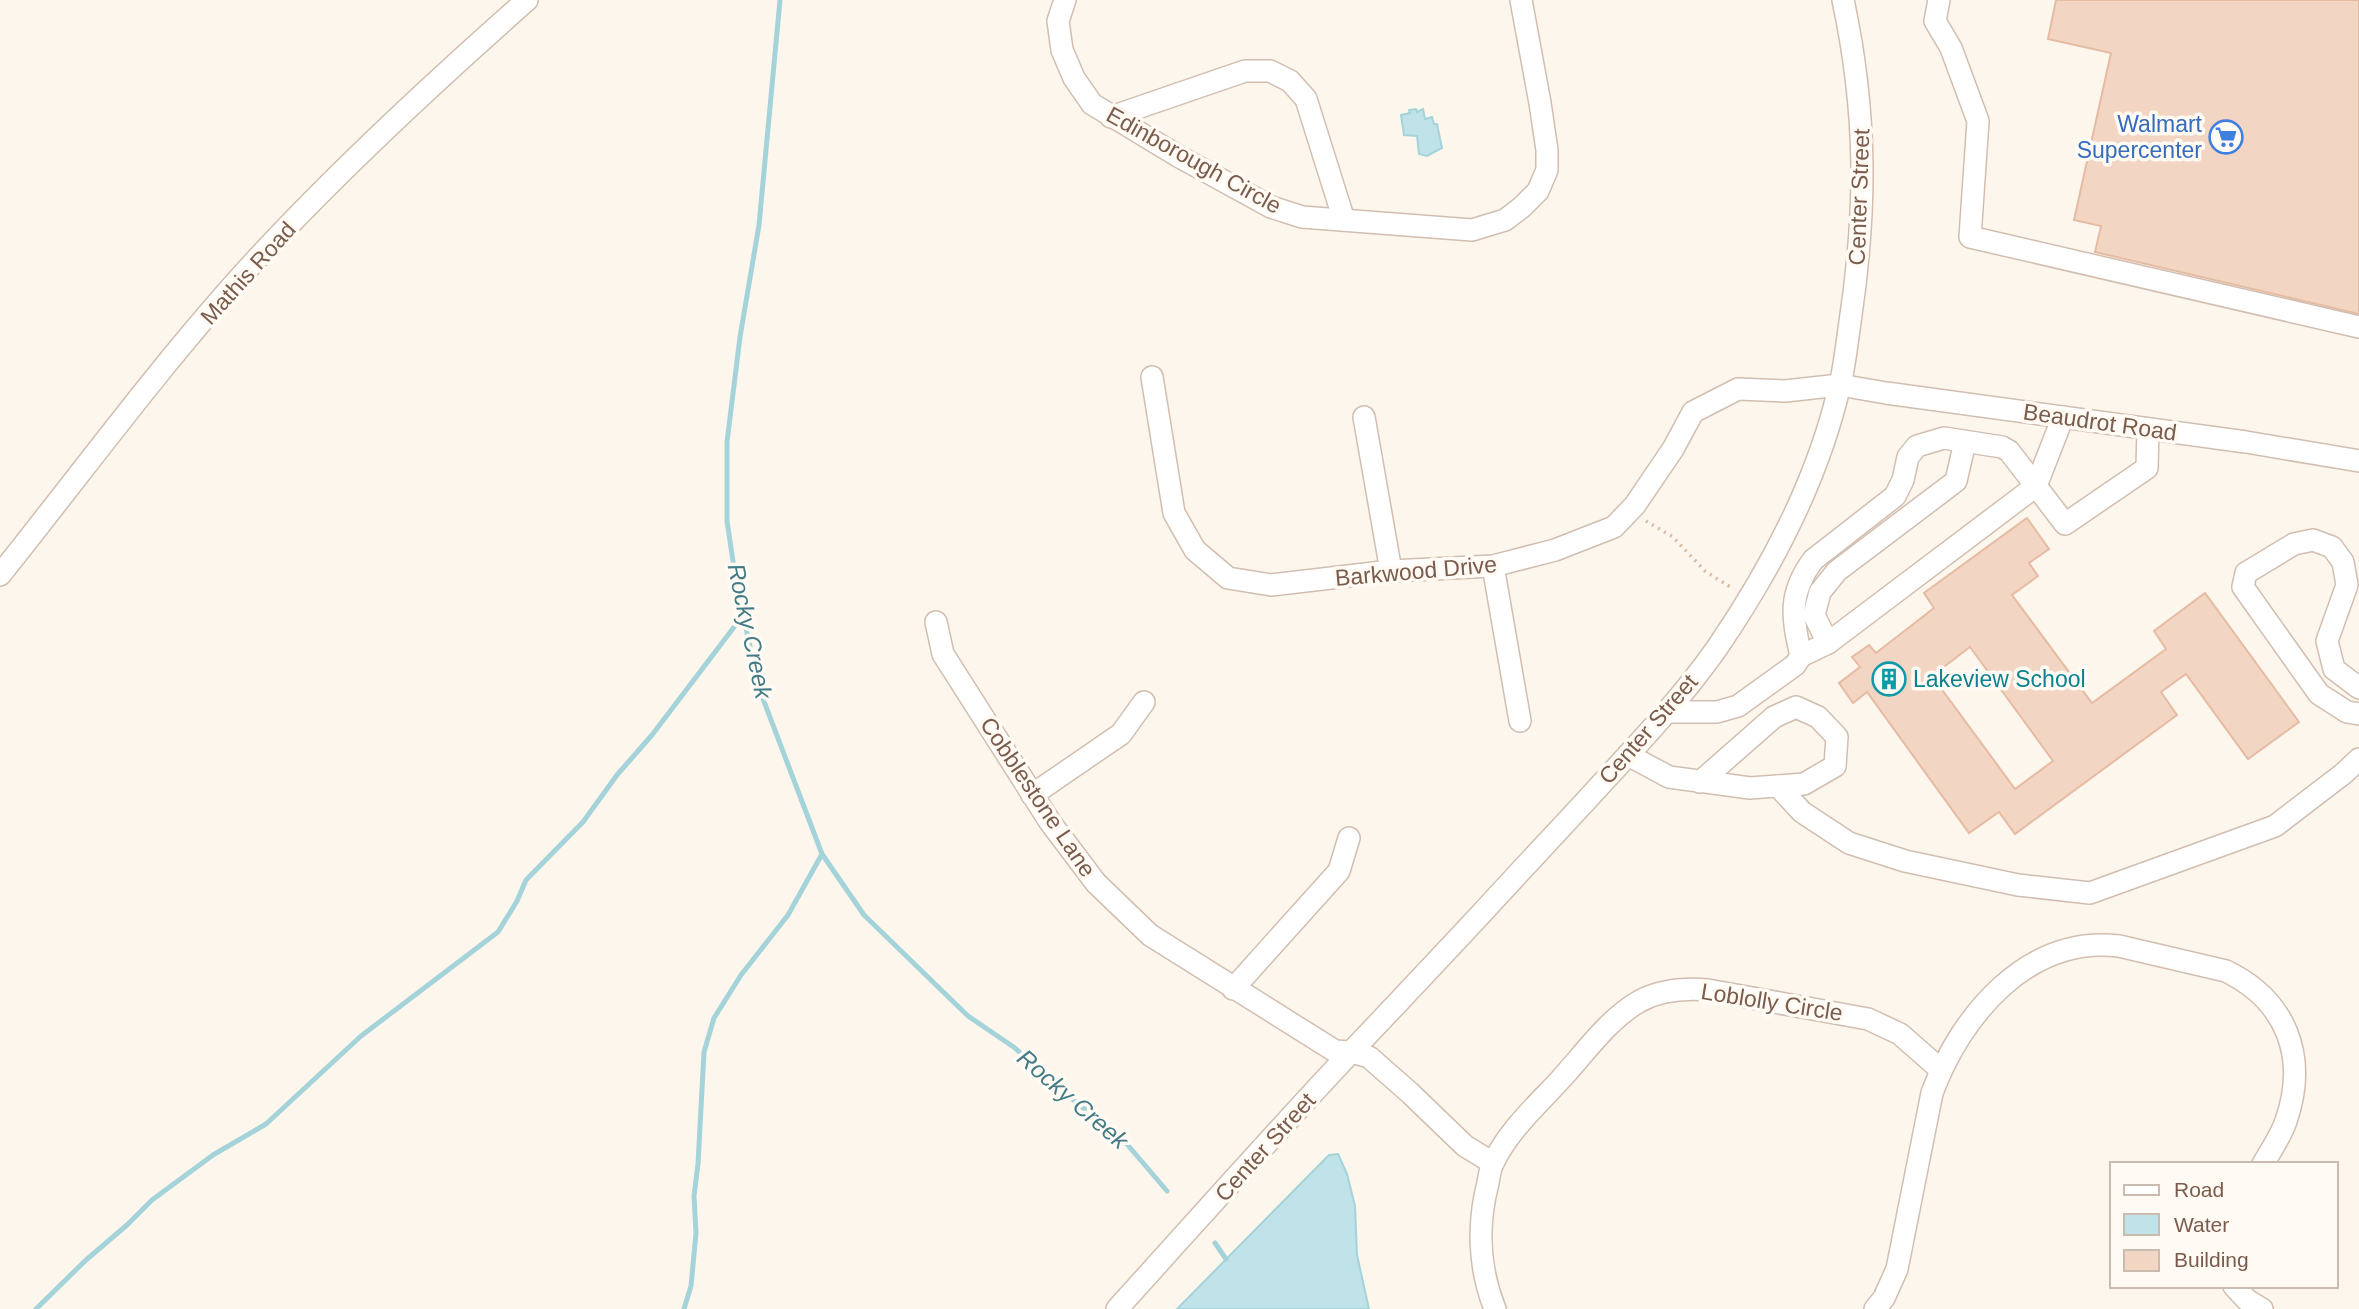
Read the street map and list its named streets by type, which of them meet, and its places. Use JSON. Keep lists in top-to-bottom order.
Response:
{
  "streets": {
    "street": [
      "Edinborough Circle",
      "Center Street",
      "Mathis Road",
      "Beaudrot Road",
      "Barkwood Drive",
      "Cobblestone Lane",
      "Loblolly Circle"
    ]
  },
  "crossings": [
    ["Center Street", "Beaudrot Road"],
    ["Center Street", "Barkwood Drive"],
    ["Center Street", "Cobblestone Lane"],
    ["Beaudrot Road", "Barkwood Drive"]
  ],
  "water": ["Rocky Creek"],
  "places": {
    "supermarket": ["Walmart Supercenter"],
    "building": ["Lakeview School"]
  },
  "legend": ["Road", "Water", "Building"]
}
